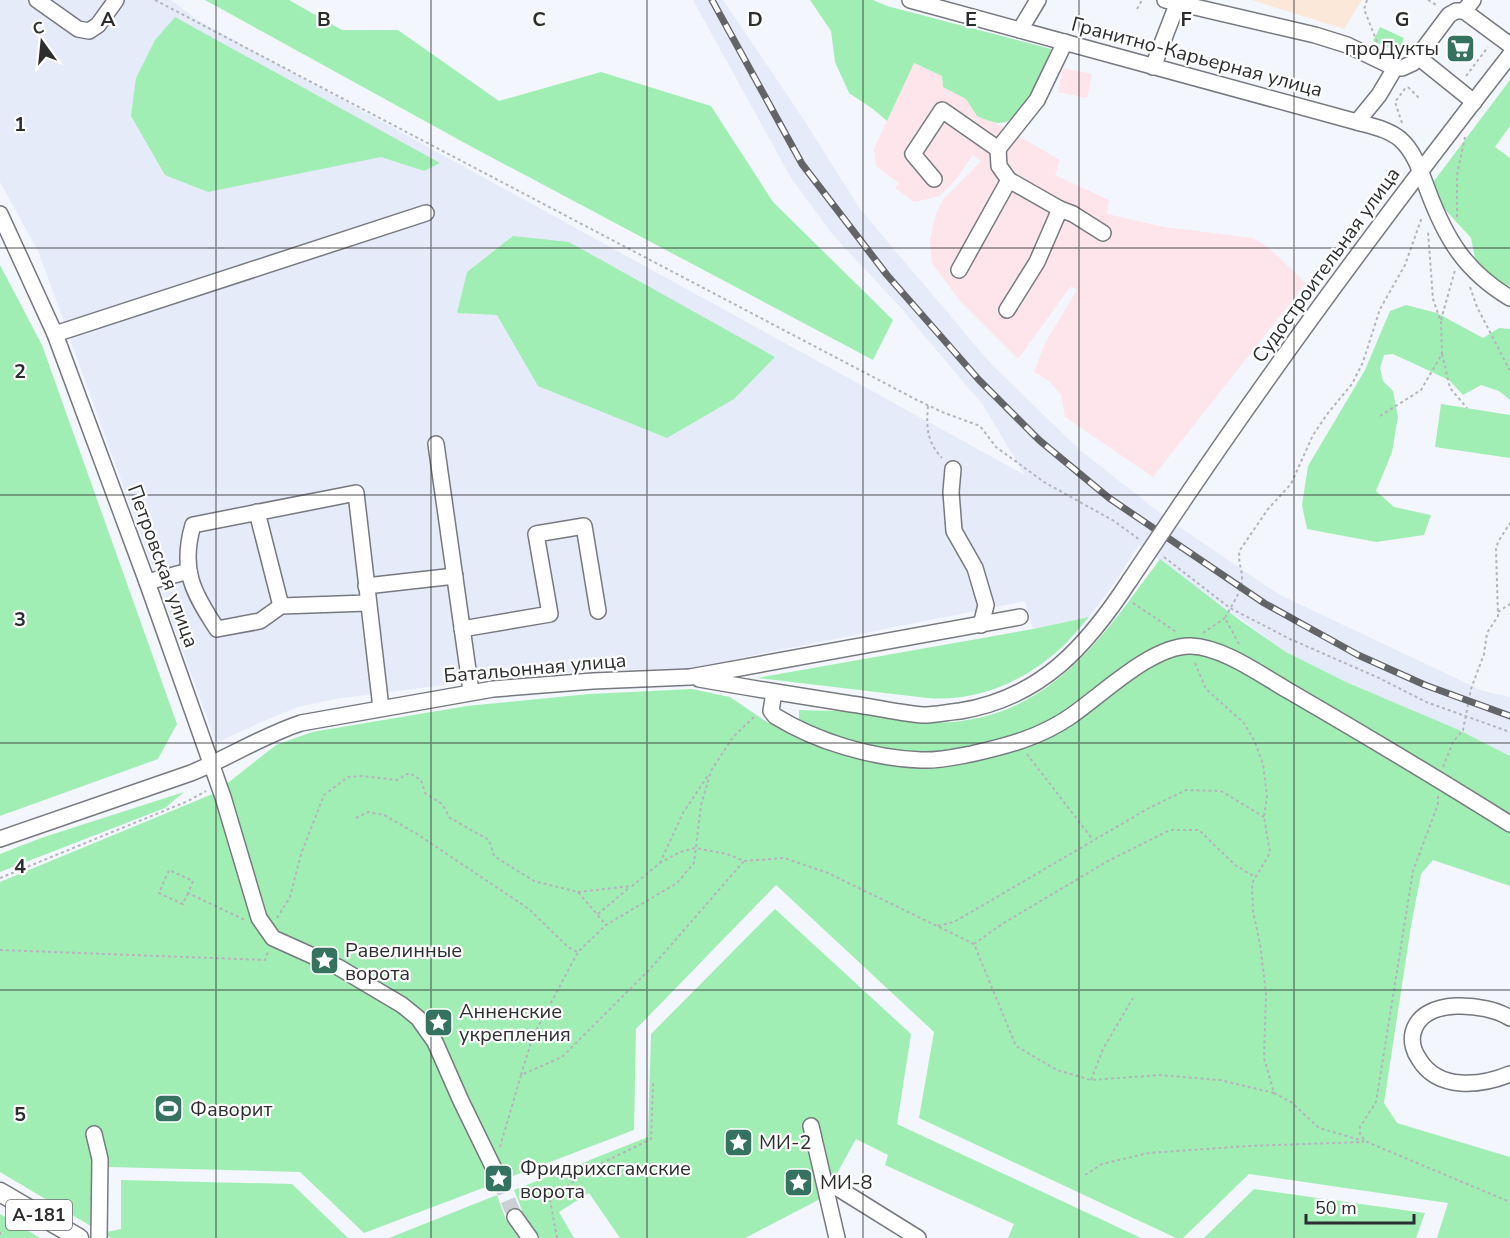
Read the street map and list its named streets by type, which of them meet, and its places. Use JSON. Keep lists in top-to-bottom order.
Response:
{
  "streets": {
    "main road": ["А-181"],
    "street": [
      "Гранитно-Карьерная улица",
      "Судостроительная улица",
      "Петровская улица",
      "Батальонная улица"
    ]
  },
  "crossings": [
    ["Петровская улица", "Батальонная улица"]
  ],
  "places": {
    "supermarket": ["проДукты"],
    "place": [
      "Равелинные ворота",
      "Анненские укрепления",
      "МИ-2",
      "Фридрихсгамские ворота",
      "МИ-8"
    ],
    "sports": ["Фаворит"]
  },
  "scale_bar": "50 m",
  "north": "top",
  "grid": {
    "columns": [
      "A",
      "B",
      "C",
      "D",
      "E",
      "F",
      "G"
    ],
    "rows": [
      "1",
      "2",
      "3",
      "4",
      "5"
    ]
  }
}
